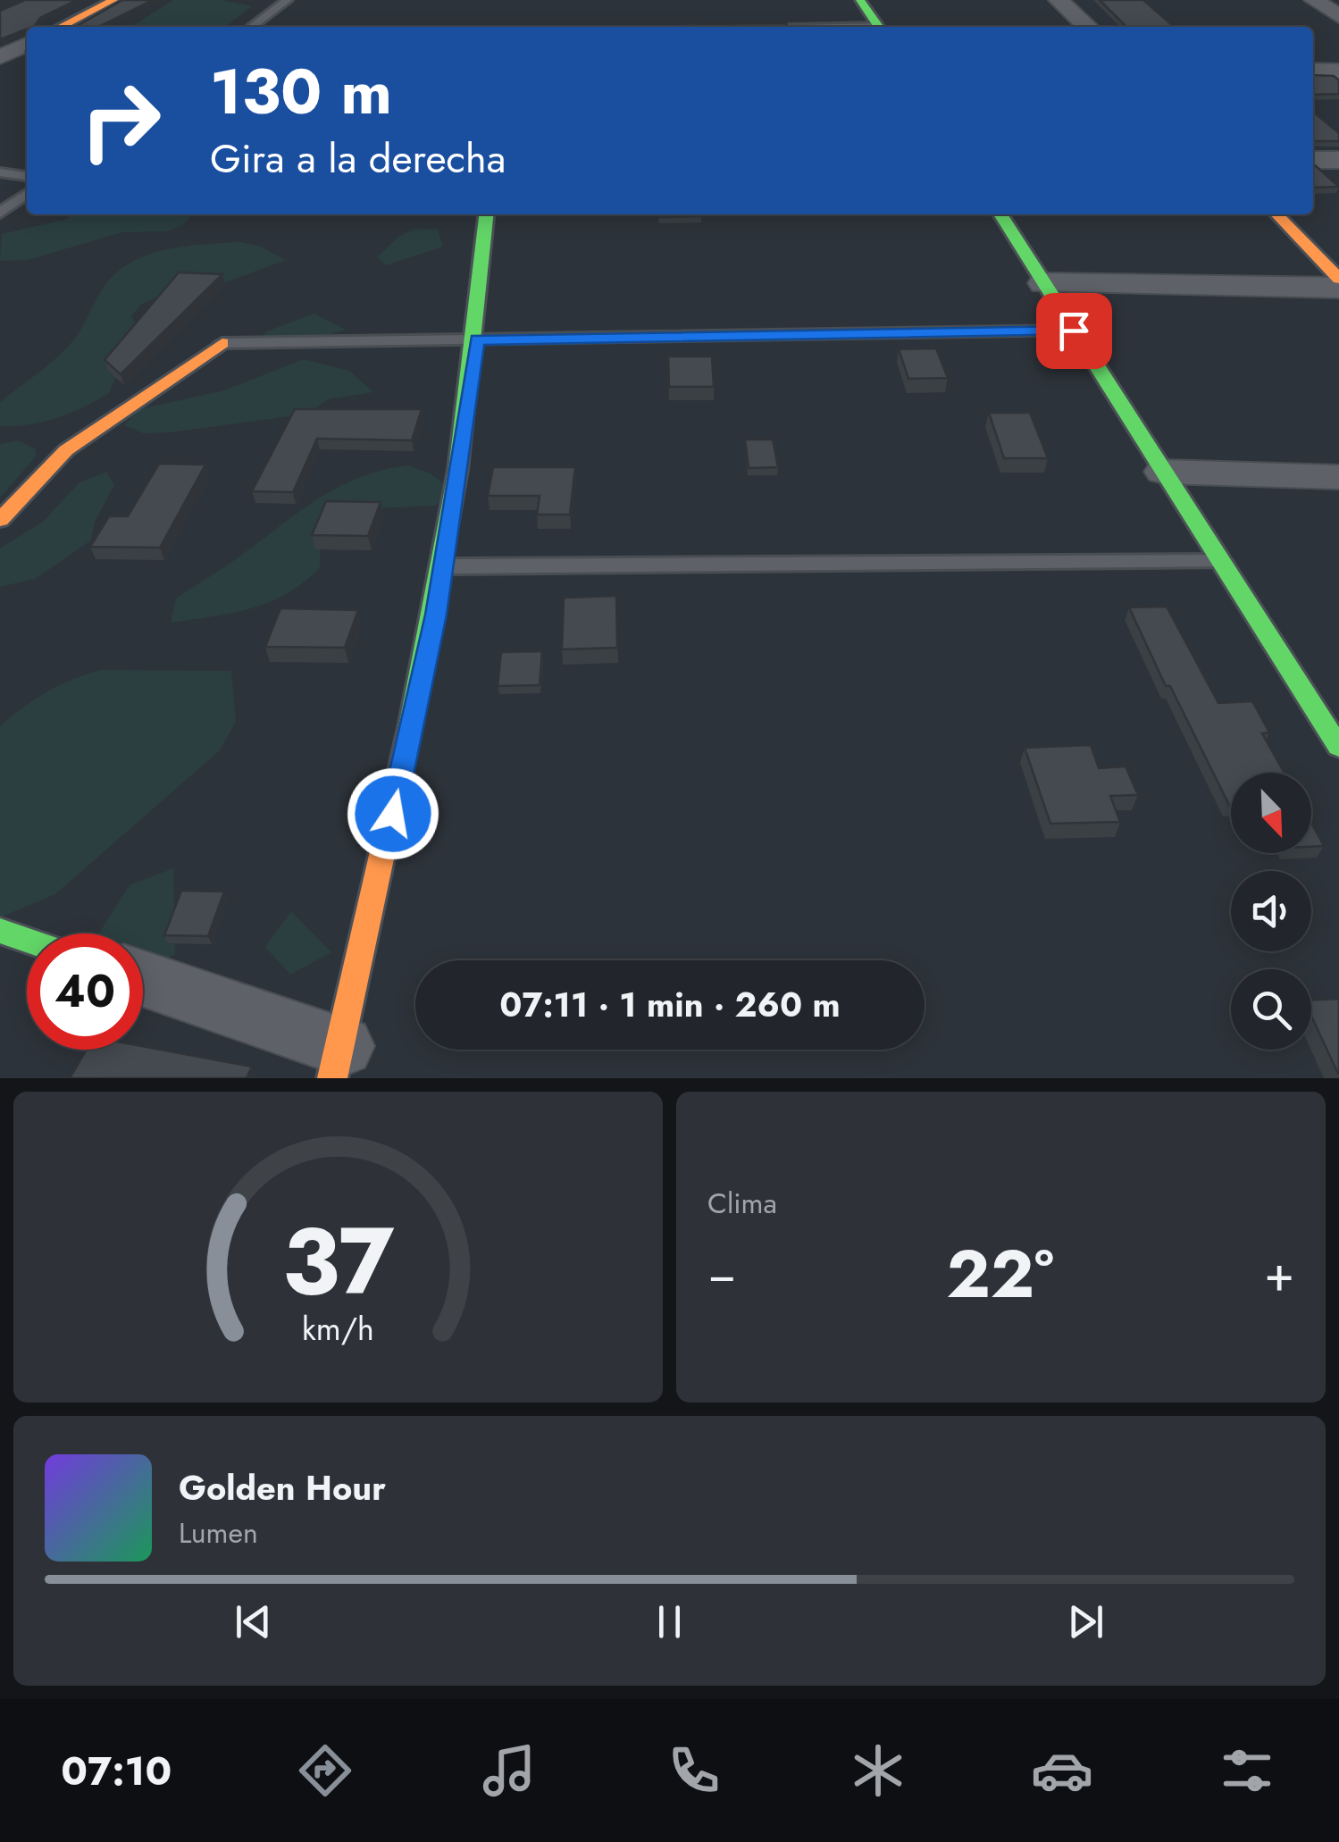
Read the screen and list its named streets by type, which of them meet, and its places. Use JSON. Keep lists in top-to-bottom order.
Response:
{
  "north": "bottom right",
  "page": {
    "turn": ["130 m", "Gira a la derecha"],
    "limit": "40",
    "trip": "07:11 · 1 min · 260 m",
    "tile": "Clima",
    "heat": ["−", "22°", "+"],
    "song": ["Golden Hour", "Lumen"],
    "tabs": "07:10",
    "gauge": ["37", "km/h"]
  }
}
